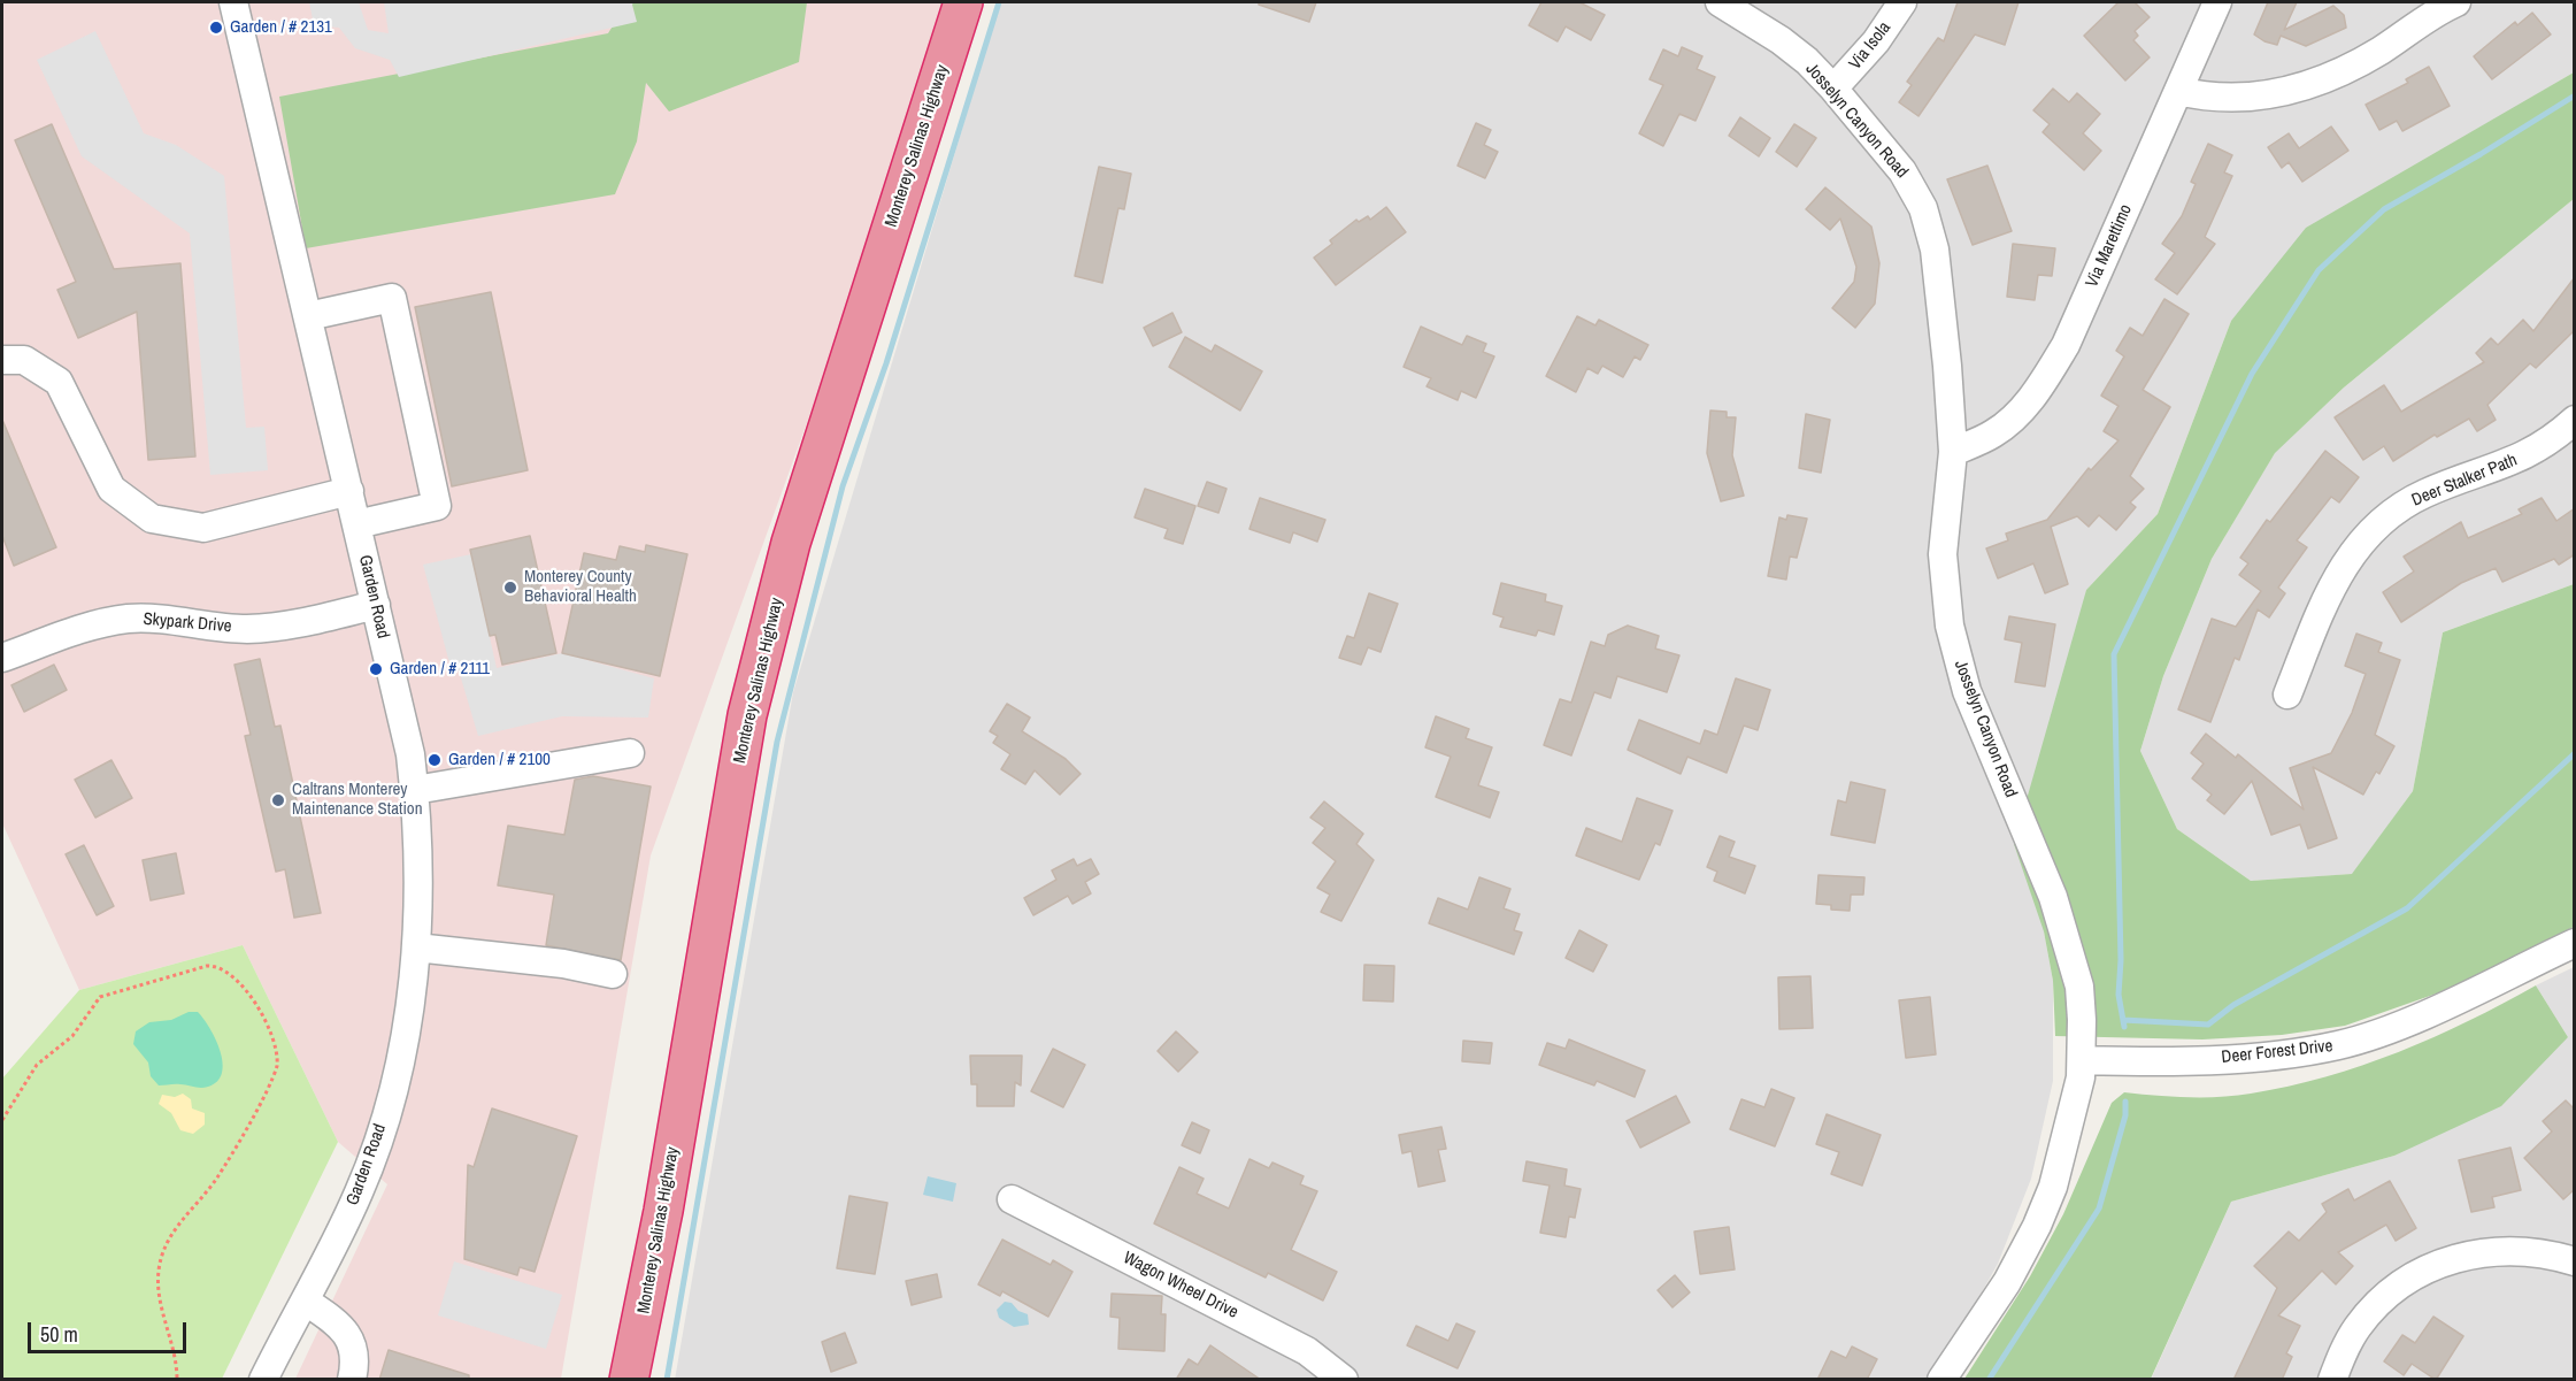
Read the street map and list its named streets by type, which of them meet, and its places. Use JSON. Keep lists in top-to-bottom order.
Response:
{
  "streets": {
    "highway": ["Monterey Salinas Highway"],
    "street": [
      "Via Isola",
      "Josselyn Canyon Road",
      "Via Marettimo",
      "Deer Stalker Path",
      "Garden Road",
      "Skypark Drive",
      "Deer Forest Drive",
      "Wagon Wheel Drive"
    ]
  },
  "crossings": [
    ["Via Isola", "Josselyn Canyon Road"],
    ["Josselyn Canyon Road", "Via Marettimo"],
    ["Josselyn Canyon Road", "Deer Forest Drive"],
    ["Garden Road", "Skypark Drive"]
  ],
  "places": [
    "Garden / # 2131",
    "Monterey County Behavioral Health",
    "Garden / # 2111",
    "Garden / # 2100",
    "Caltrans Monterey Maintenance Station"
  ],
  "scale_bar": "50 m"
}
